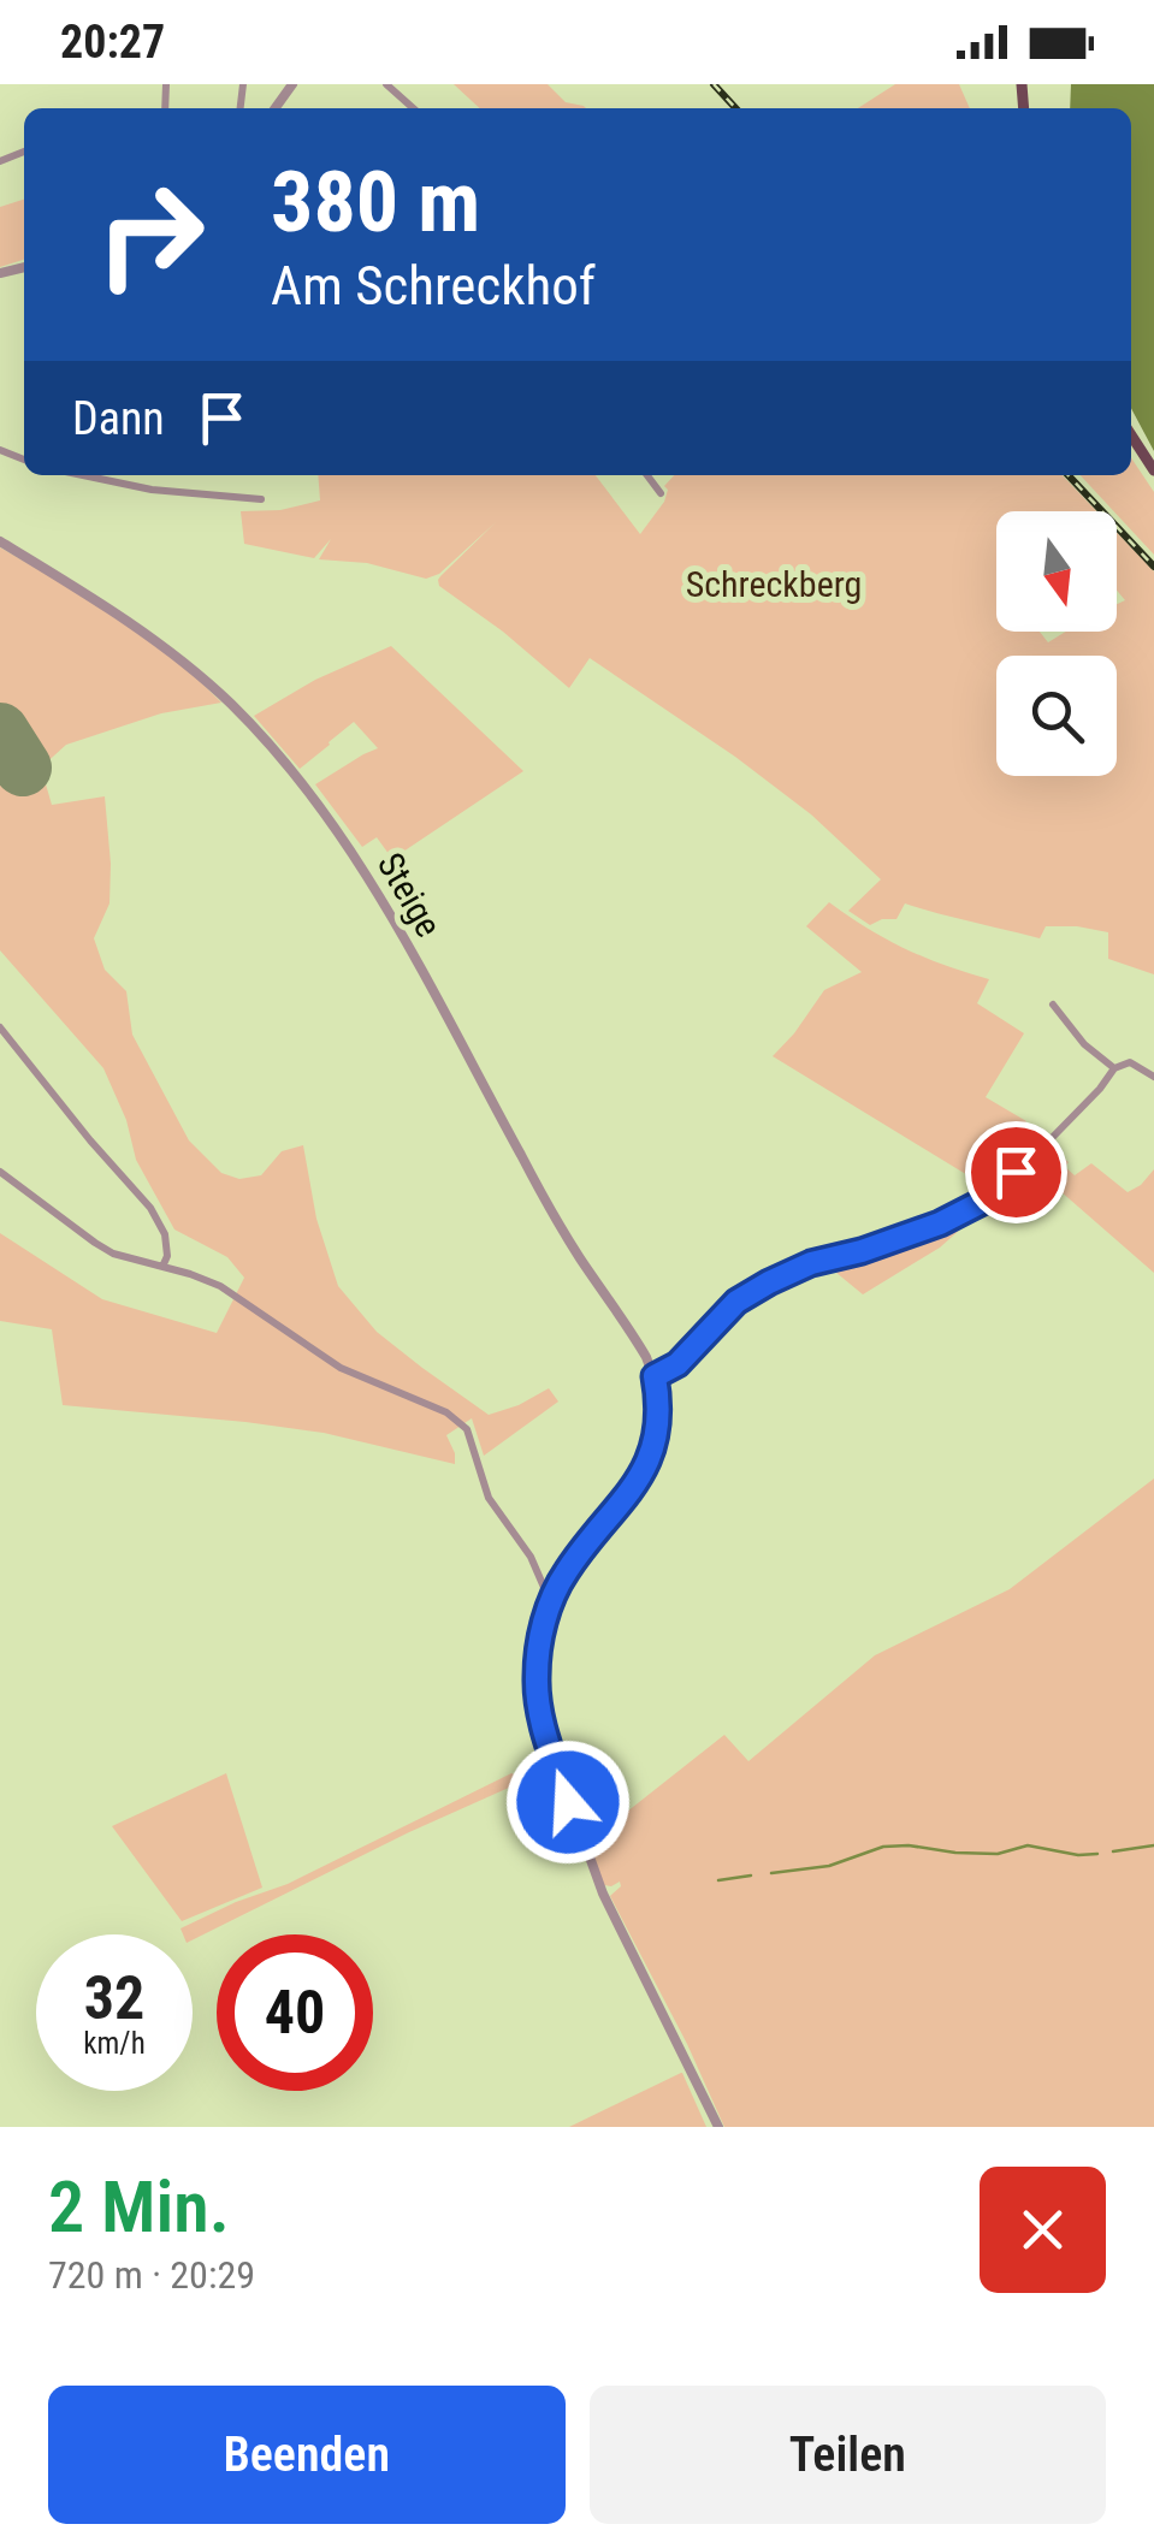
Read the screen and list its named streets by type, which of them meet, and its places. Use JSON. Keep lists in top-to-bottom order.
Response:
{
  "streets": {
    "street": ["Steige"]
  },
  "parks": ["Schreckberg"],
  "north": "bottom",
  "page": {
    "status": "20:27",
    "turn": ["380 m", "Am Schreckhof"],
    "then": "Dann",
    "speed": "32 km/h",
    "limit": "40",
    "heading": ["2 Min.", "720 m · 20:29"],
    "buttons": ["Beenden", "Teilen"]
  }
}
